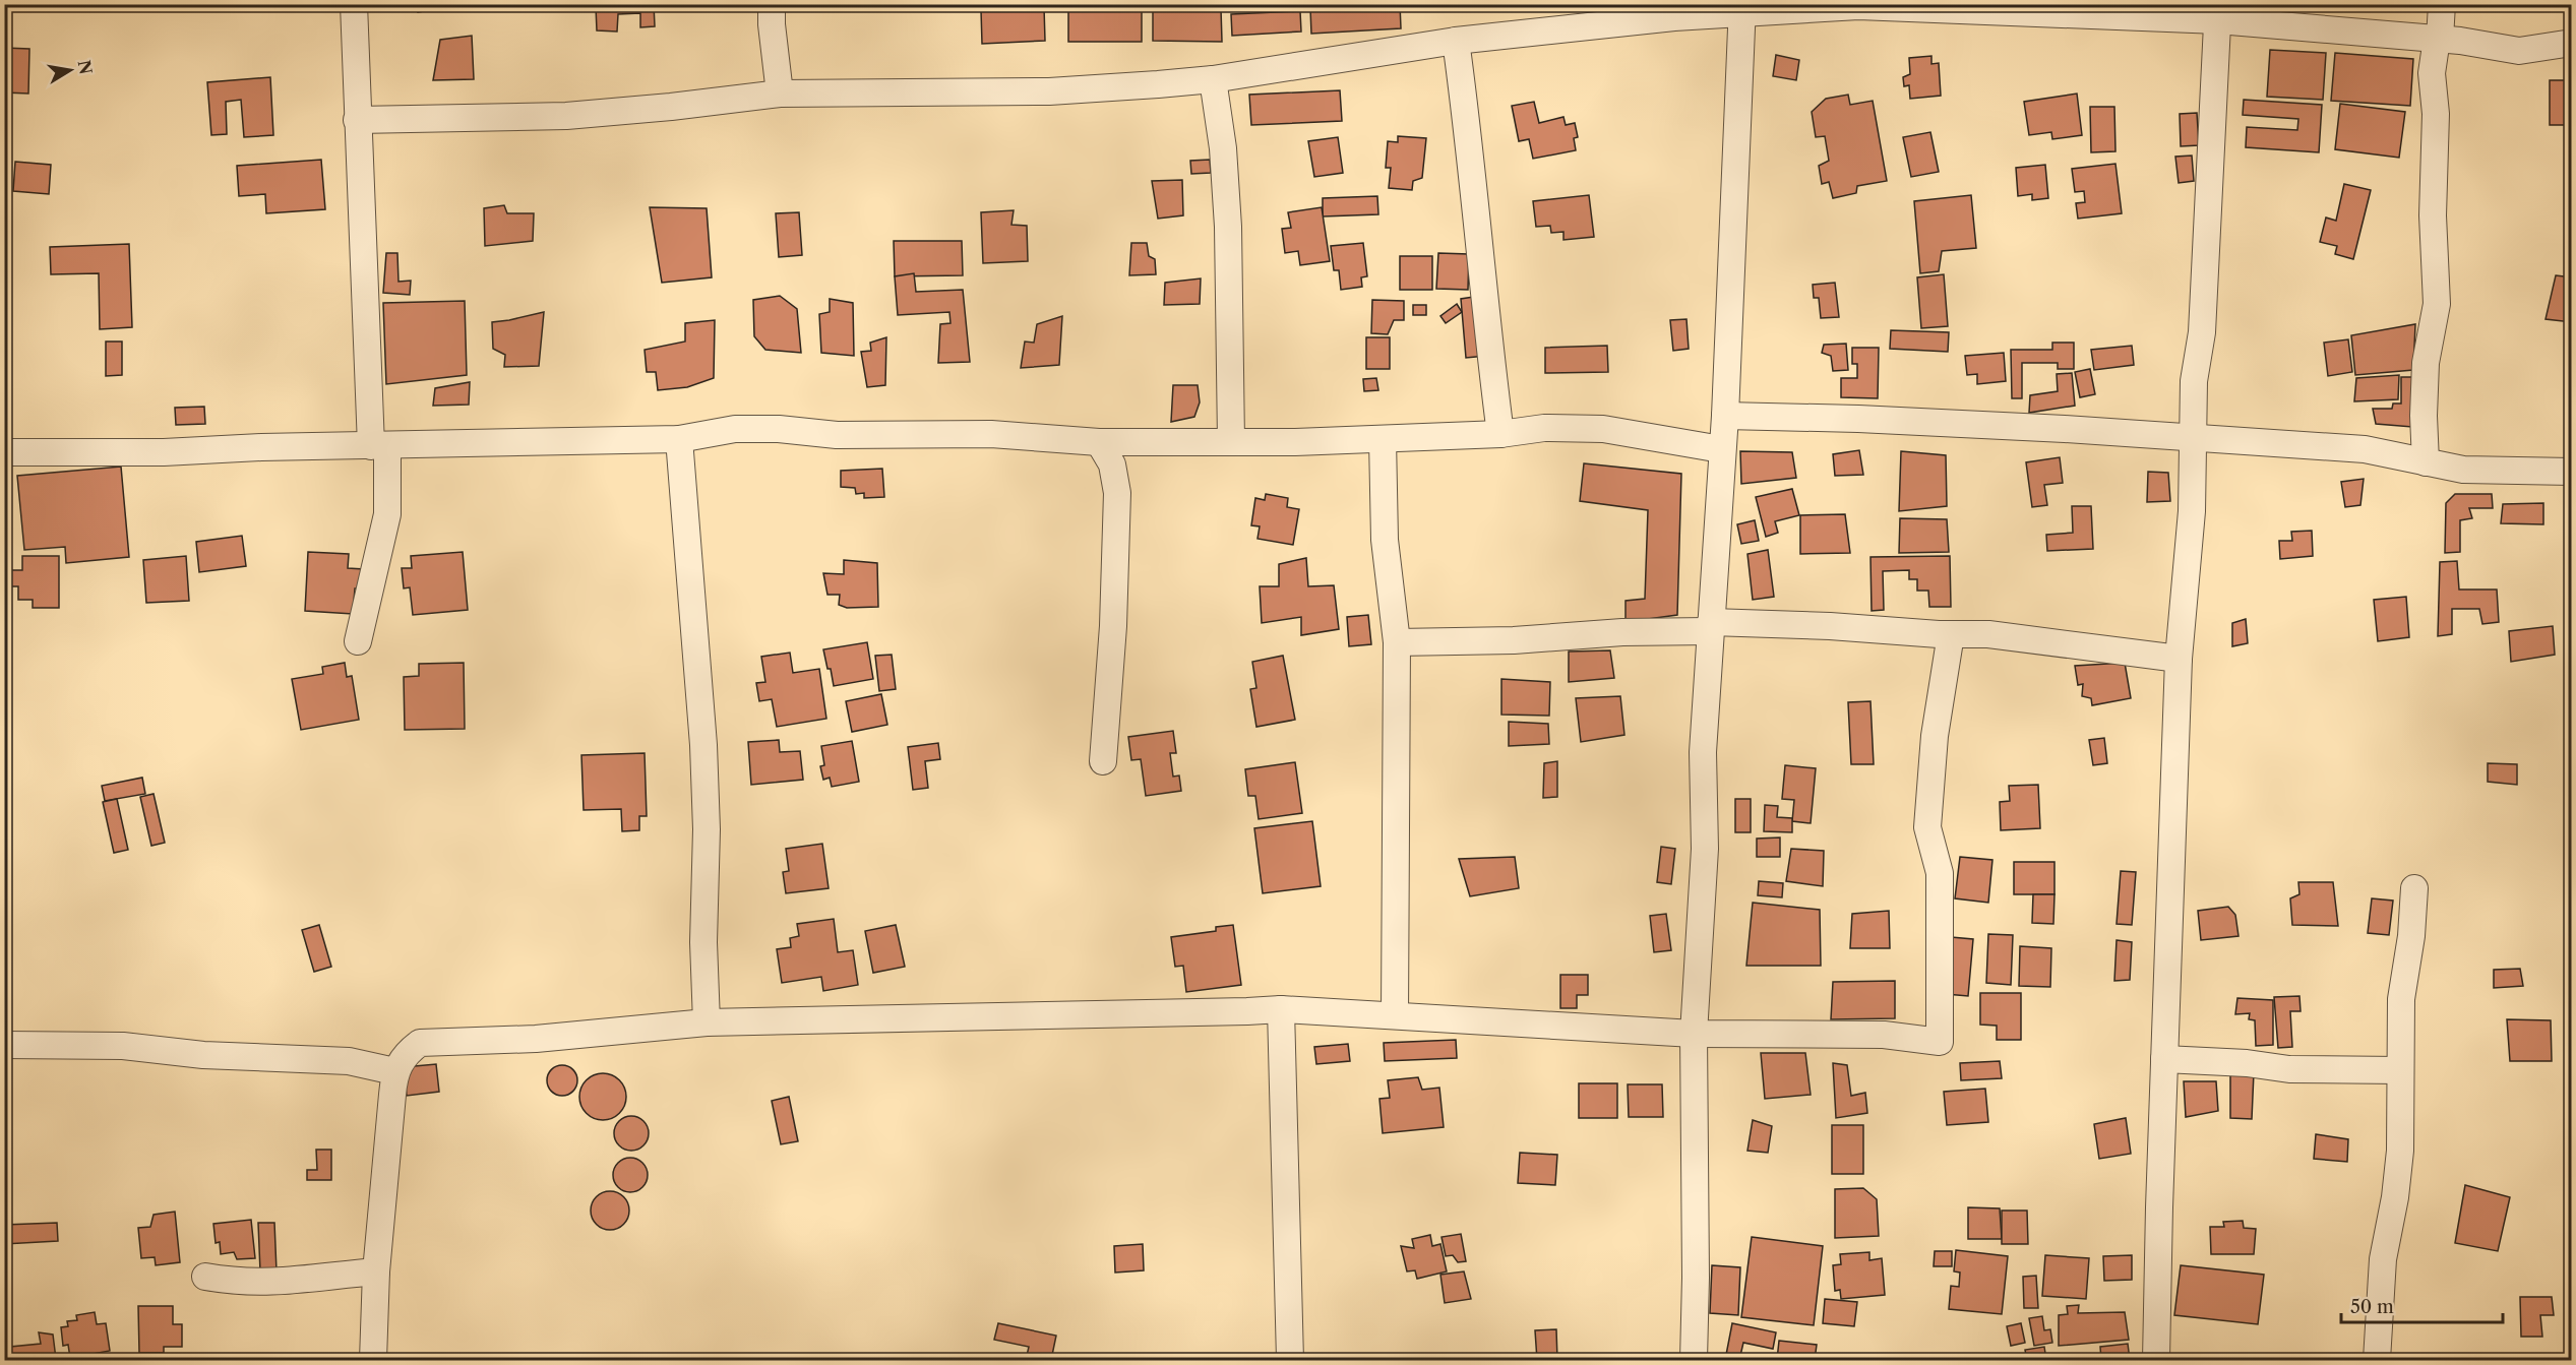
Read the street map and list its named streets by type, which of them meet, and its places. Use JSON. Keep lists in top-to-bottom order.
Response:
{
  "scale_bar": "50 m",
  "north": "right"
}
